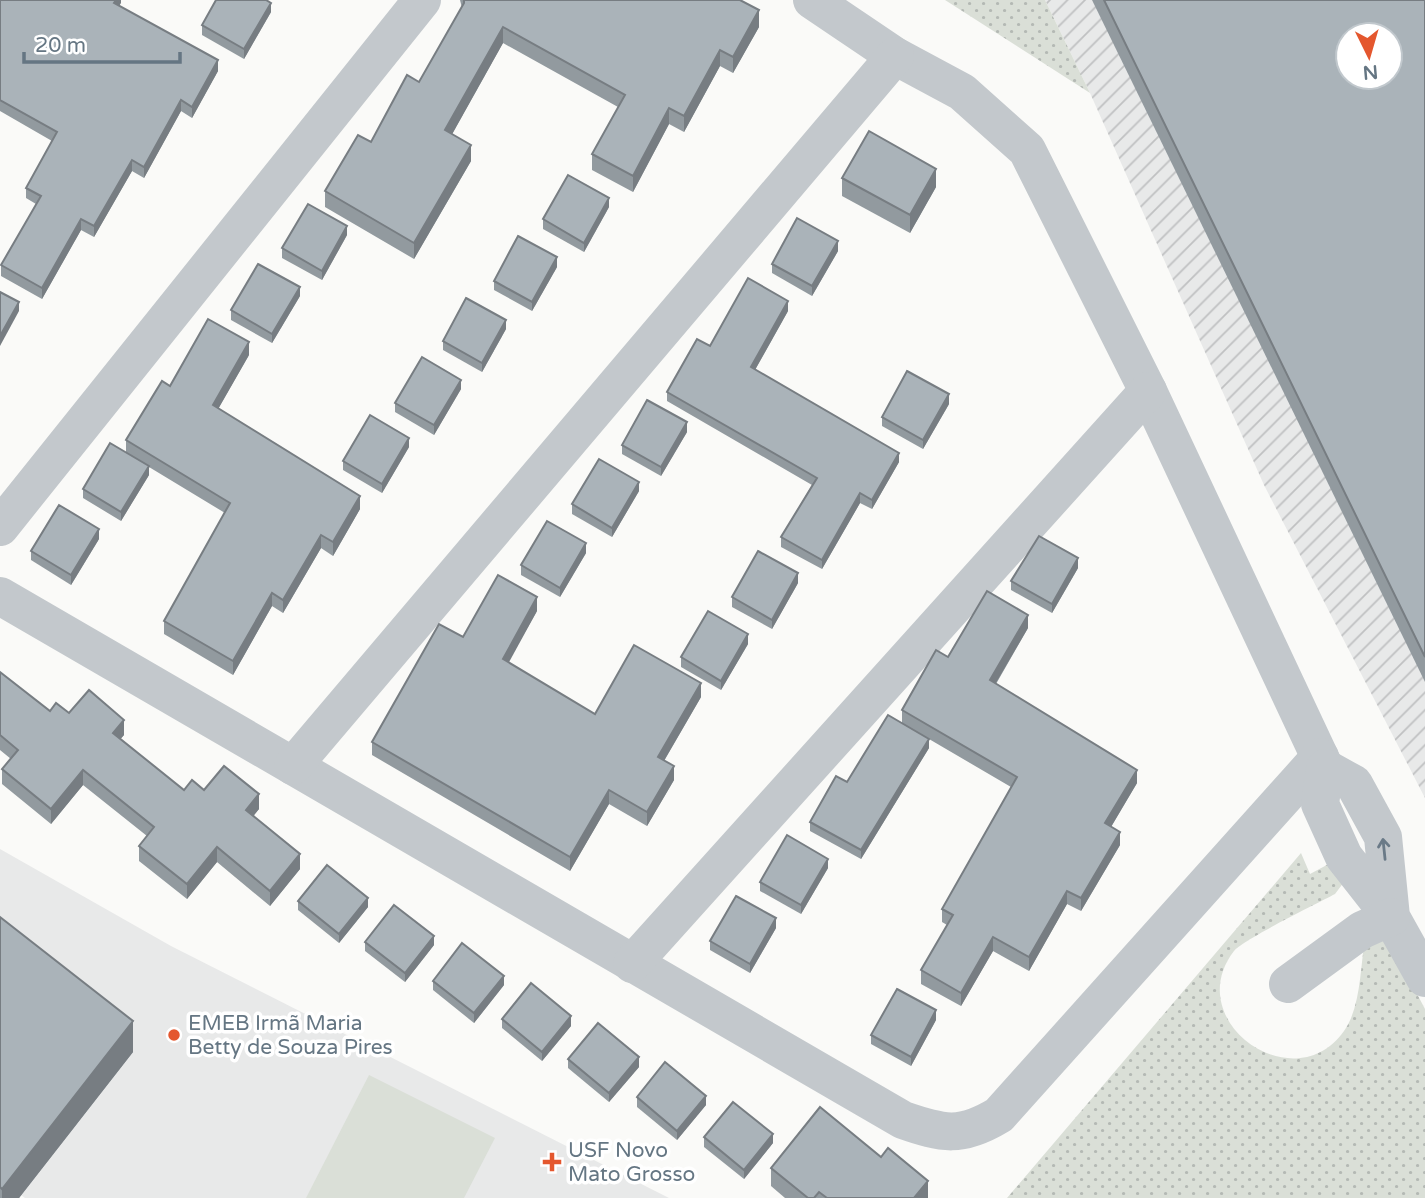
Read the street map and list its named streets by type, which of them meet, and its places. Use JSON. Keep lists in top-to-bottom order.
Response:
{
  "places": {
    "other": ["EMEB Irmã Maria Betty de Souza Pires"],
    "health": ["USF Novo Mato Grosso"]
  },
  "scale_bar": "20 m",
  "north": "bottom"
}
